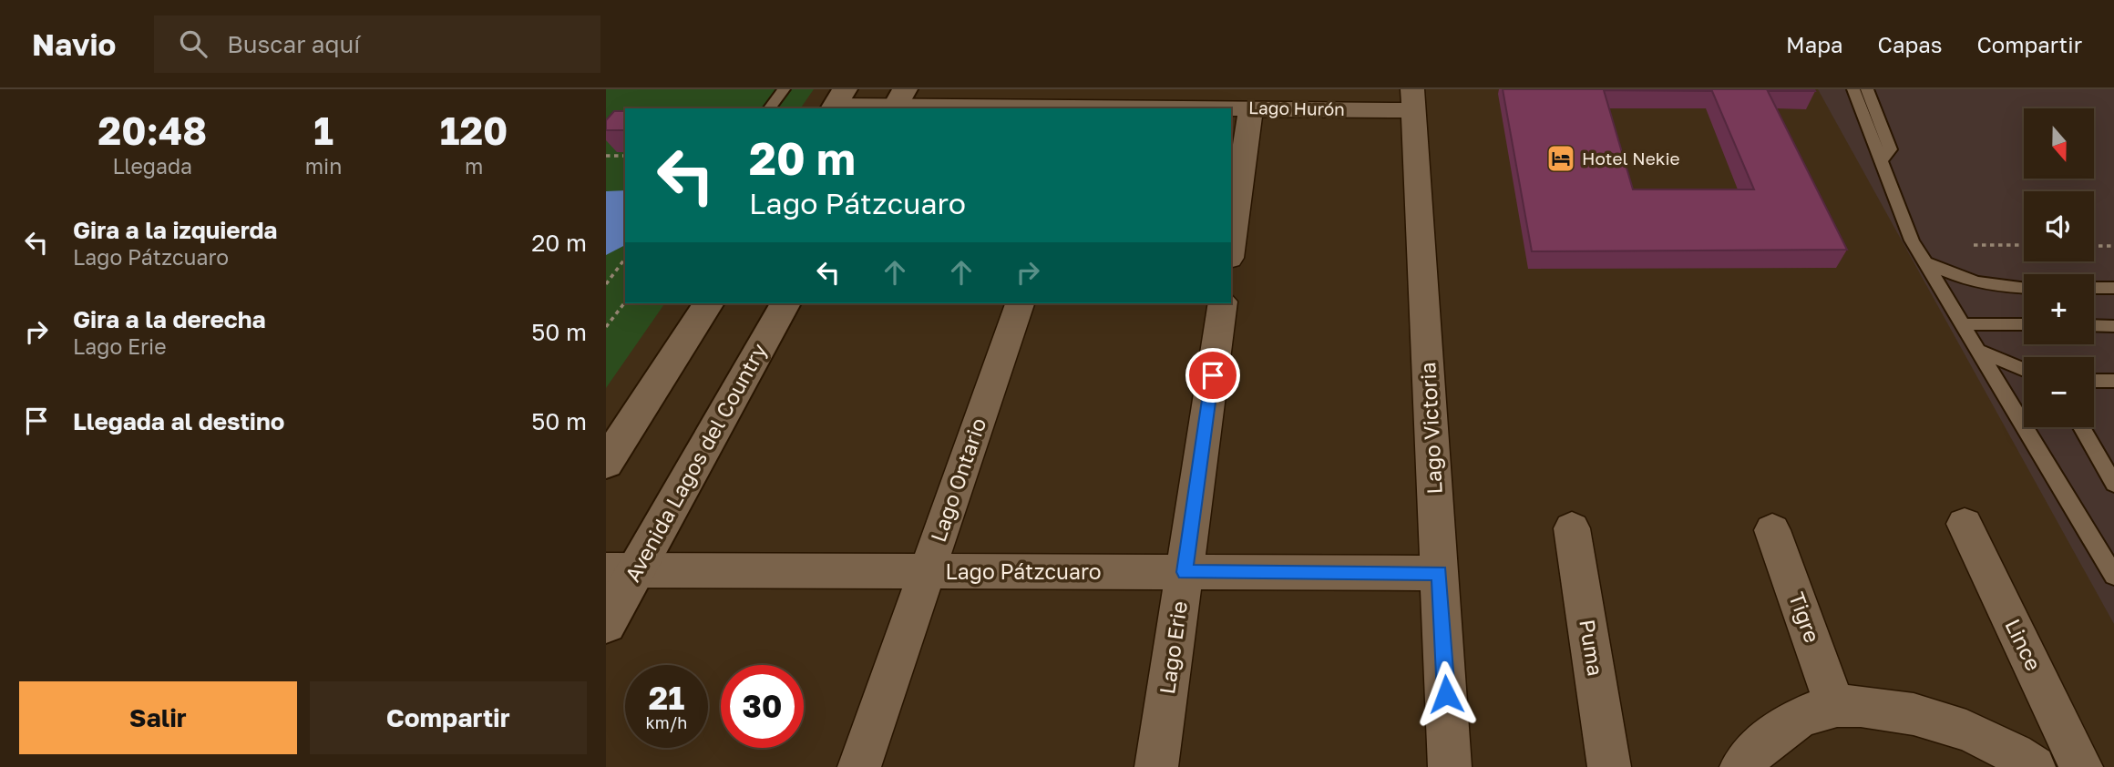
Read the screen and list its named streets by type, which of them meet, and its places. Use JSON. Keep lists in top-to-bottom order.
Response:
{
  "streets": {
    "street": [
      "Lago Hurón",
      "Lago Victoria",
      "Avenida Lagos del Country",
      "Lago Ontario",
      "Lago Pátzcuaro",
      "Tigre",
      "Lince",
      "Lago Erie",
      "Puma"
    ]
  },
  "crossings": [
    ["Lago Hurón", "Lago Victoria"],
    ["Lago Victoria", "Lago Pátzcuaro"],
    ["Avenida Lagos del Country", "Lago Pátzcuaro"],
    ["Lago Ontario", "Lago Pátzcuaro"],
    ["Lago Pátzcuaro", "Lago Erie"]
  ],
  "places": {
    "hotel": ["Hotel Nekie"]
  },
  "north": "bottom",
  "page": {
    "header": "Navio",
    "search": "Buscar aquí",
    "nav": ["Mapa", "Capas", "Compartir"],
    "eta": [
      "20:48",
      "Llegada",
      "1",
      "min",
      "120",
      "m"
    ],
    "map_buttons": ["+", "−"],
    "turn": ["20 m", "Lago Pátzcuaro"],
    "list": [
      {
        "name": "Gira a la izquierda",
        "note": "Lago Pátzcuaro",
        "value": "20 m"
      },
      {
        "name": "Gira a la derecha",
        "note": "Lago Erie",
        "value": "50 m"
      },
      {
        "name": "Llegada al destino",
        "value": "50 m"
      }
    ],
    "speed": "21 km/h",
    "limit": "30",
    "buttons": ["Salir", "Compartir"]
  }
}
